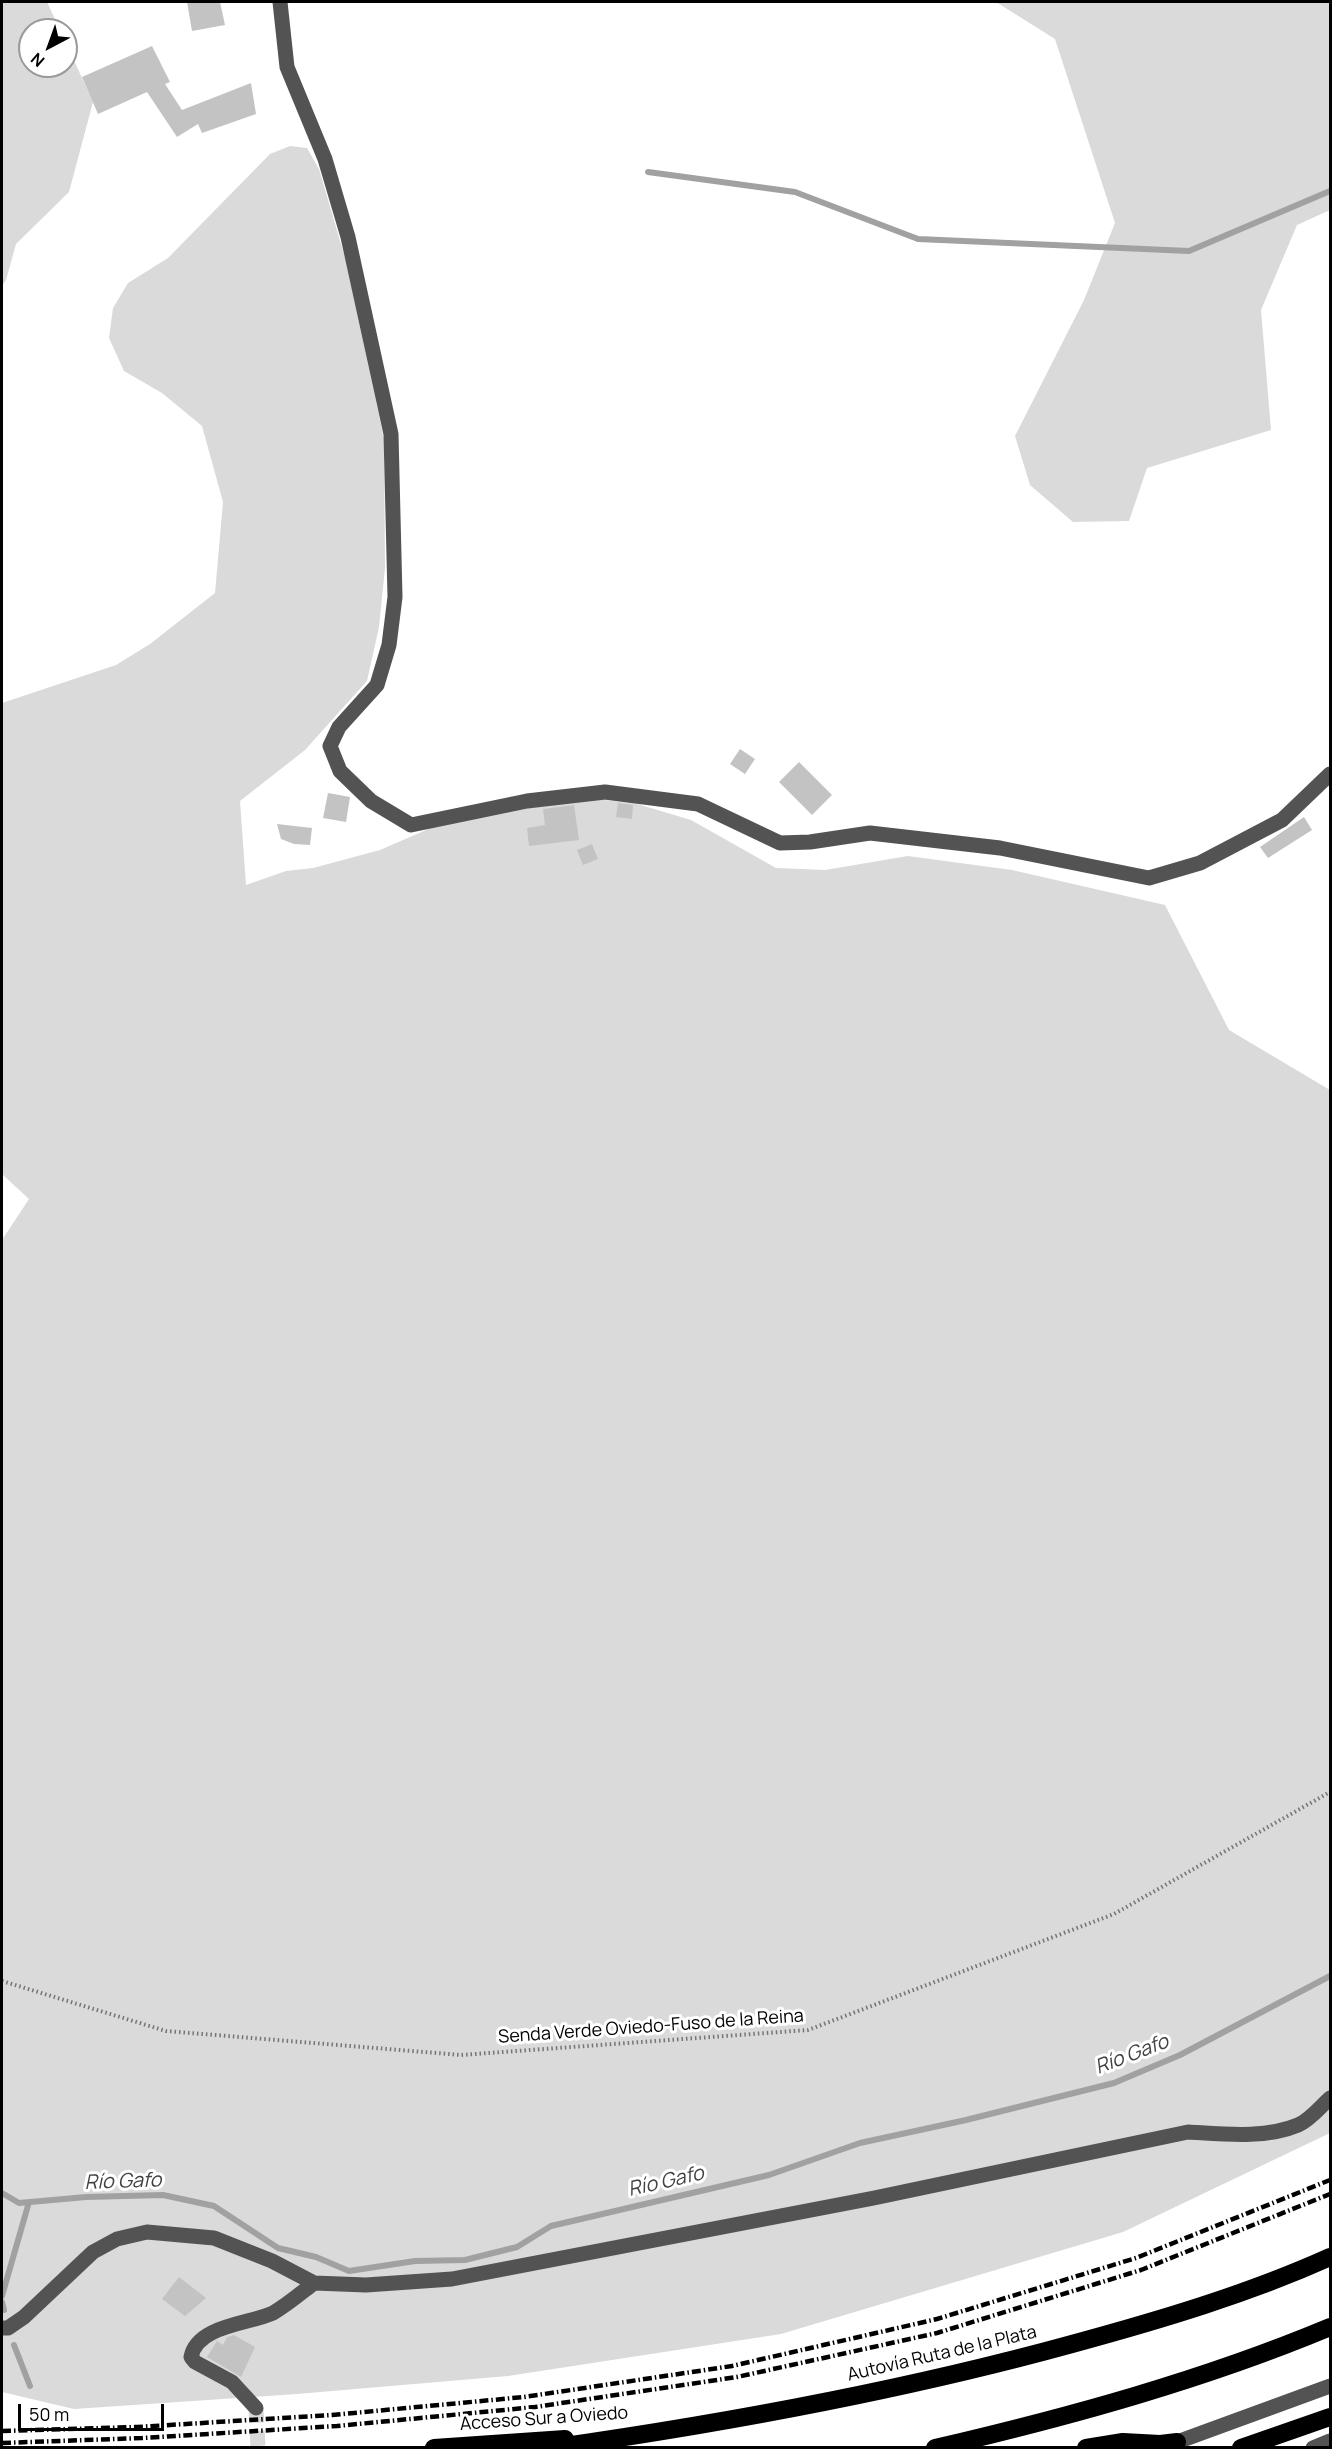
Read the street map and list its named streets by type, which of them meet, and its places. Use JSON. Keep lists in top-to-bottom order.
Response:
{
  "streets": {
    "highway": ["Autovía Ruta de la Plata", "Acceso Sur a Oviedo"],
    "path": ["Senda Verde Oviedo-Fuso de la Reina"]
  },
  "crossings": [
    ["Autovía Ruta de la Plata", "Acceso Sur a Oviedo"]
  ],
  "water": ["Río Gafo"],
  "scale_bar": "50 m",
  "north": "bottom left"
}
